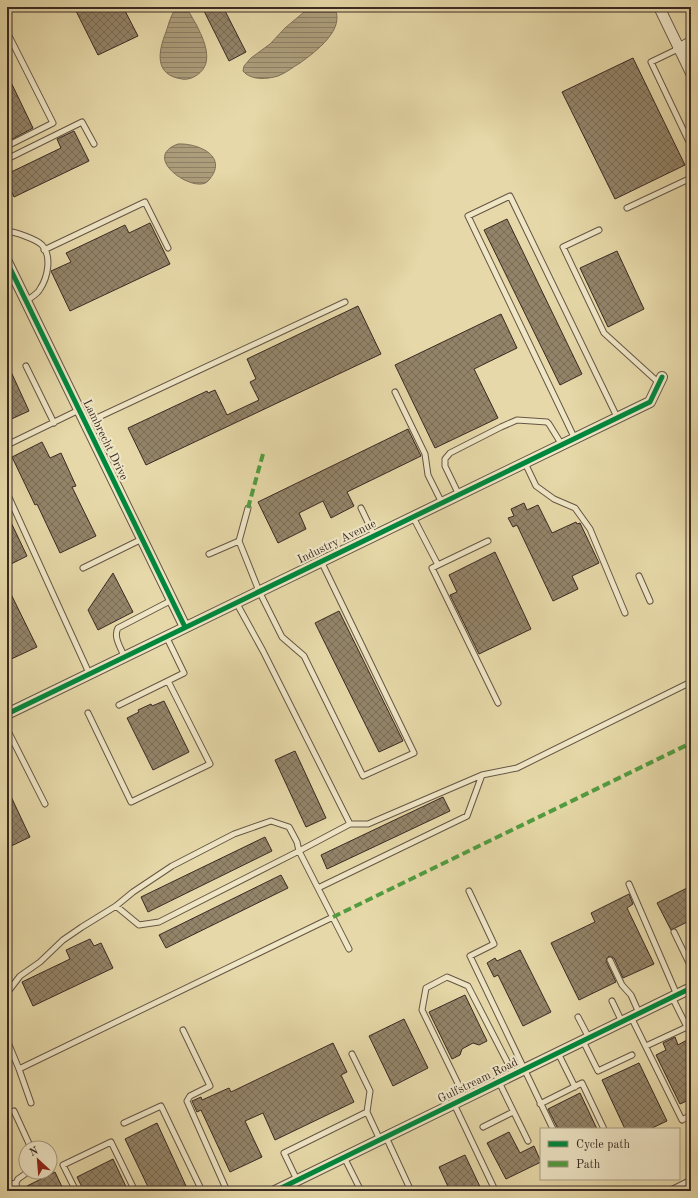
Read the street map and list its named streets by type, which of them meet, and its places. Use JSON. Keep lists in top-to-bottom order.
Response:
{
  "streets": {
    "street": ["Lambrecht Drive", "Industry Avenue", "Gulfstream Road"]
  },
  "crossings": [
    ["Lambrecht Drive", "Industry Avenue"]
  ],
  "legend": ["Cycle path", "Path"],
  "north": "top left"
}
